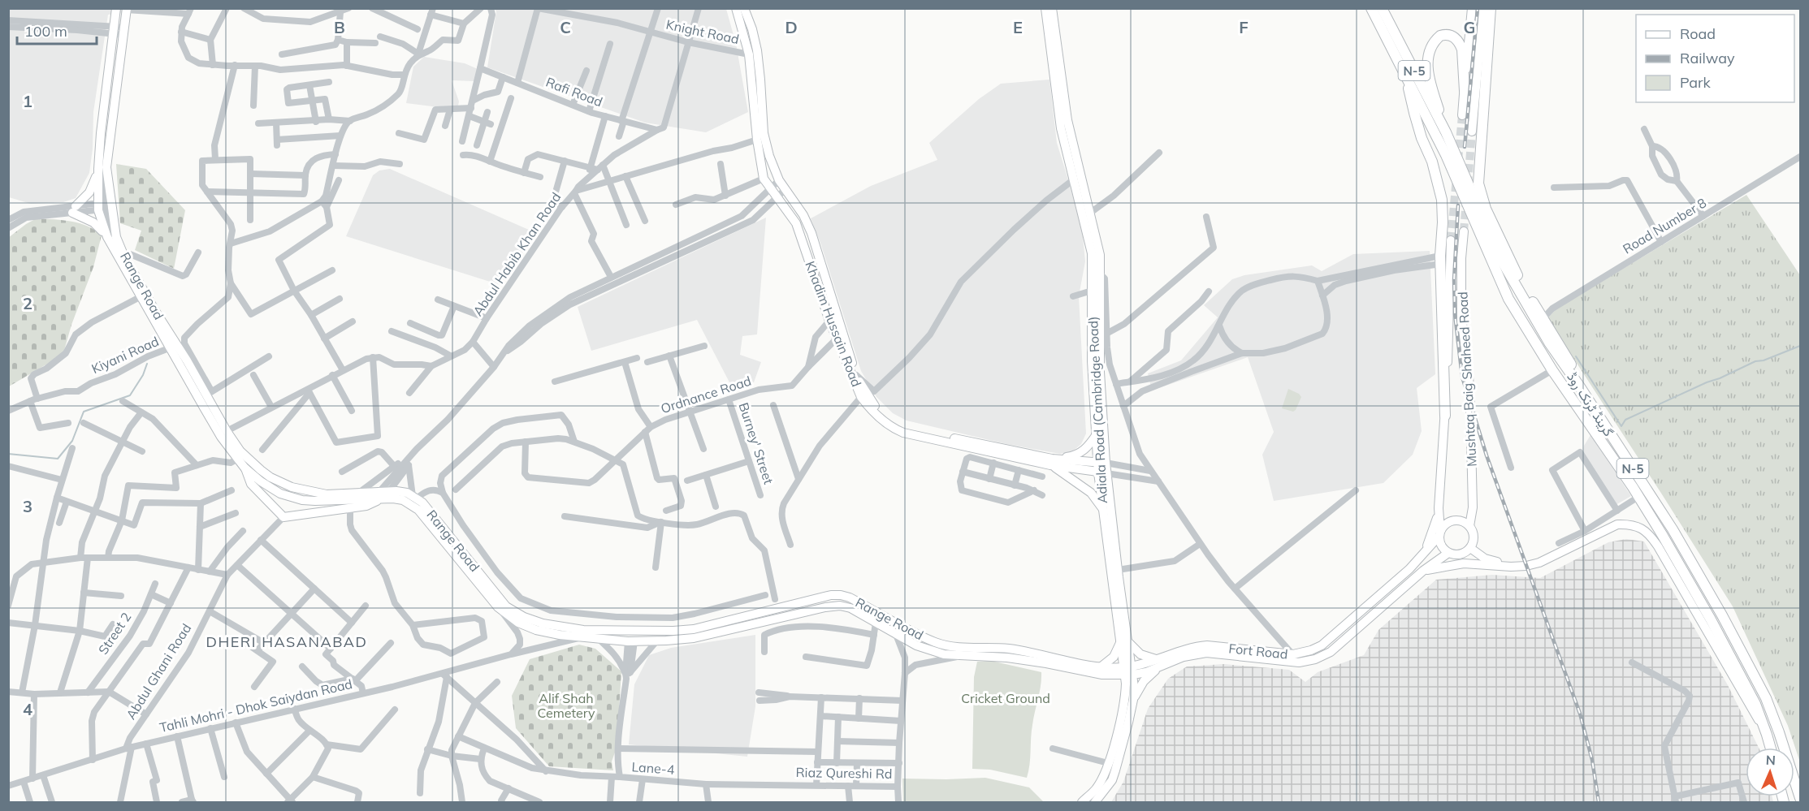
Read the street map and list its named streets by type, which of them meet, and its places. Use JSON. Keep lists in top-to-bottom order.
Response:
{
  "streets": {
    "highway": ["N-5", "گرینڈ ٹرنک روڈ"],
    "main road": [
      "Range Road",
      "Khadim Hussain Road",
      "Mushtaq Baig Shaheed Road",
      "Adiala Road (Cambridge Road)",
      "Fort Road"
    ],
    "street": [
      "Knight Road",
      "Rafi Road",
      "Road Number 8",
      "Abdul Habib Khan Road",
      "Kiyani Road",
      "Ordnance Road",
      "Burney' Street",
      "Street 2",
      "Abdul Ghani Road",
      "Tahli Mohri - Dhok Saiydan Road",
      "Lane-4",
      "Riaz Qureshi Rd"
    ]
  },
  "crossings": [
    ["Knight Road", "Khadim Hussain Road"],
    ["Abdul Habib Khan Road", "Khadim Hussain Road"],
    ["Range Road", "Adiala Road (Cambridge Road)"],
    ["Range Road", "Fort Road"],
    ["Range Road", "Lane-4"],
    ["Khadim Hussain Road", "Ordnance Road"],
    ["Khadim Hussain Road", "Adiala Road (Cambridge Road)"],
    ["Mushtaq Baig Shaheed Road", "Fort Road"],
    ["Ordnance Road", "Burney' Street"],
    ["Adiala Road (Cambridge Road)", "Fort Road"],
    ["Abdul Ghani Road", "Tahli Mohri - Dhok Saiydan Road"],
    ["Lane-4", "Riaz Qureshi Rd"]
  ],
  "districts": ["DHERI HASANABAD"],
  "parks": ["Alif Shah Cemetery", "Cricket Ground"],
  "legend": ["Road", "Railway", "Park"],
  "scale_bar": "100 m",
  "north": "top",
  "grid": {
    "columns": [
      "B",
      "C",
      "D",
      "E",
      "F",
      "G"
    ],
    "rows": [
      "1",
      "2",
      "3",
      "4"
    ]
  }
}
